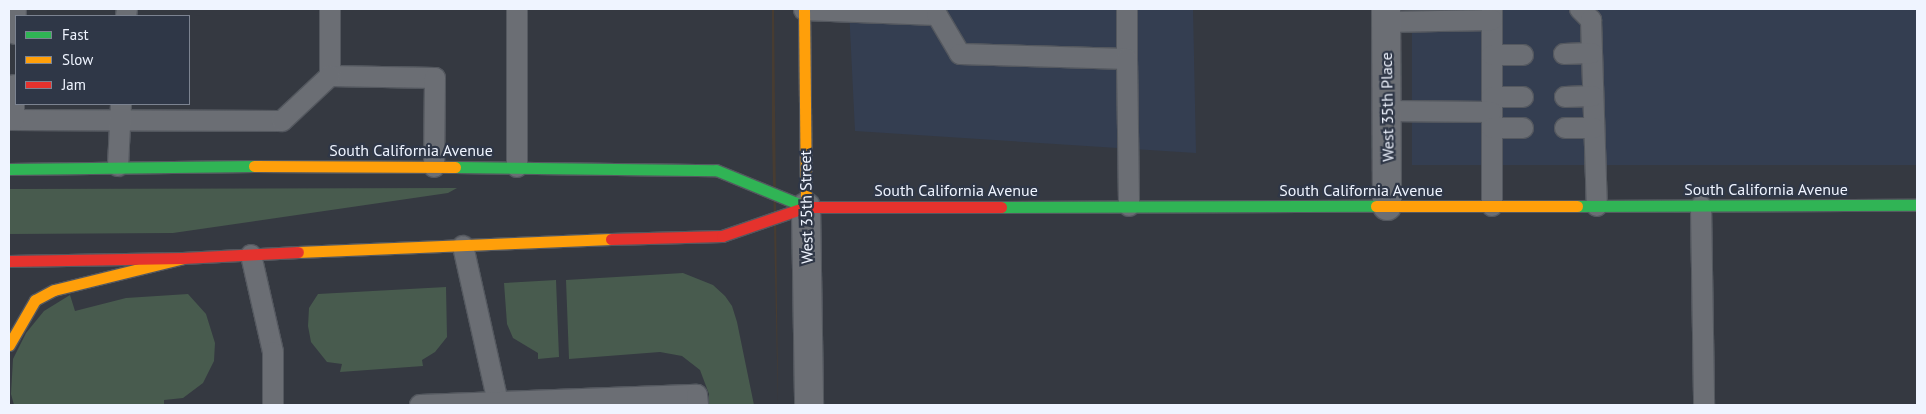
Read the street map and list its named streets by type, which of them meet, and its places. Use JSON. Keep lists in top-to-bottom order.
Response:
{
  "streets": {
    "main road": ["South California Avenue", "West 35th Street"],
    "street": ["West 35th Place"]
  },
  "crossings": [
    ["West 35th Place", "South California Avenue"],
    ["South California Avenue", "West 35th Street"]
  ],
  "legend": ["Fast", "Slow", "Jam"]
}
